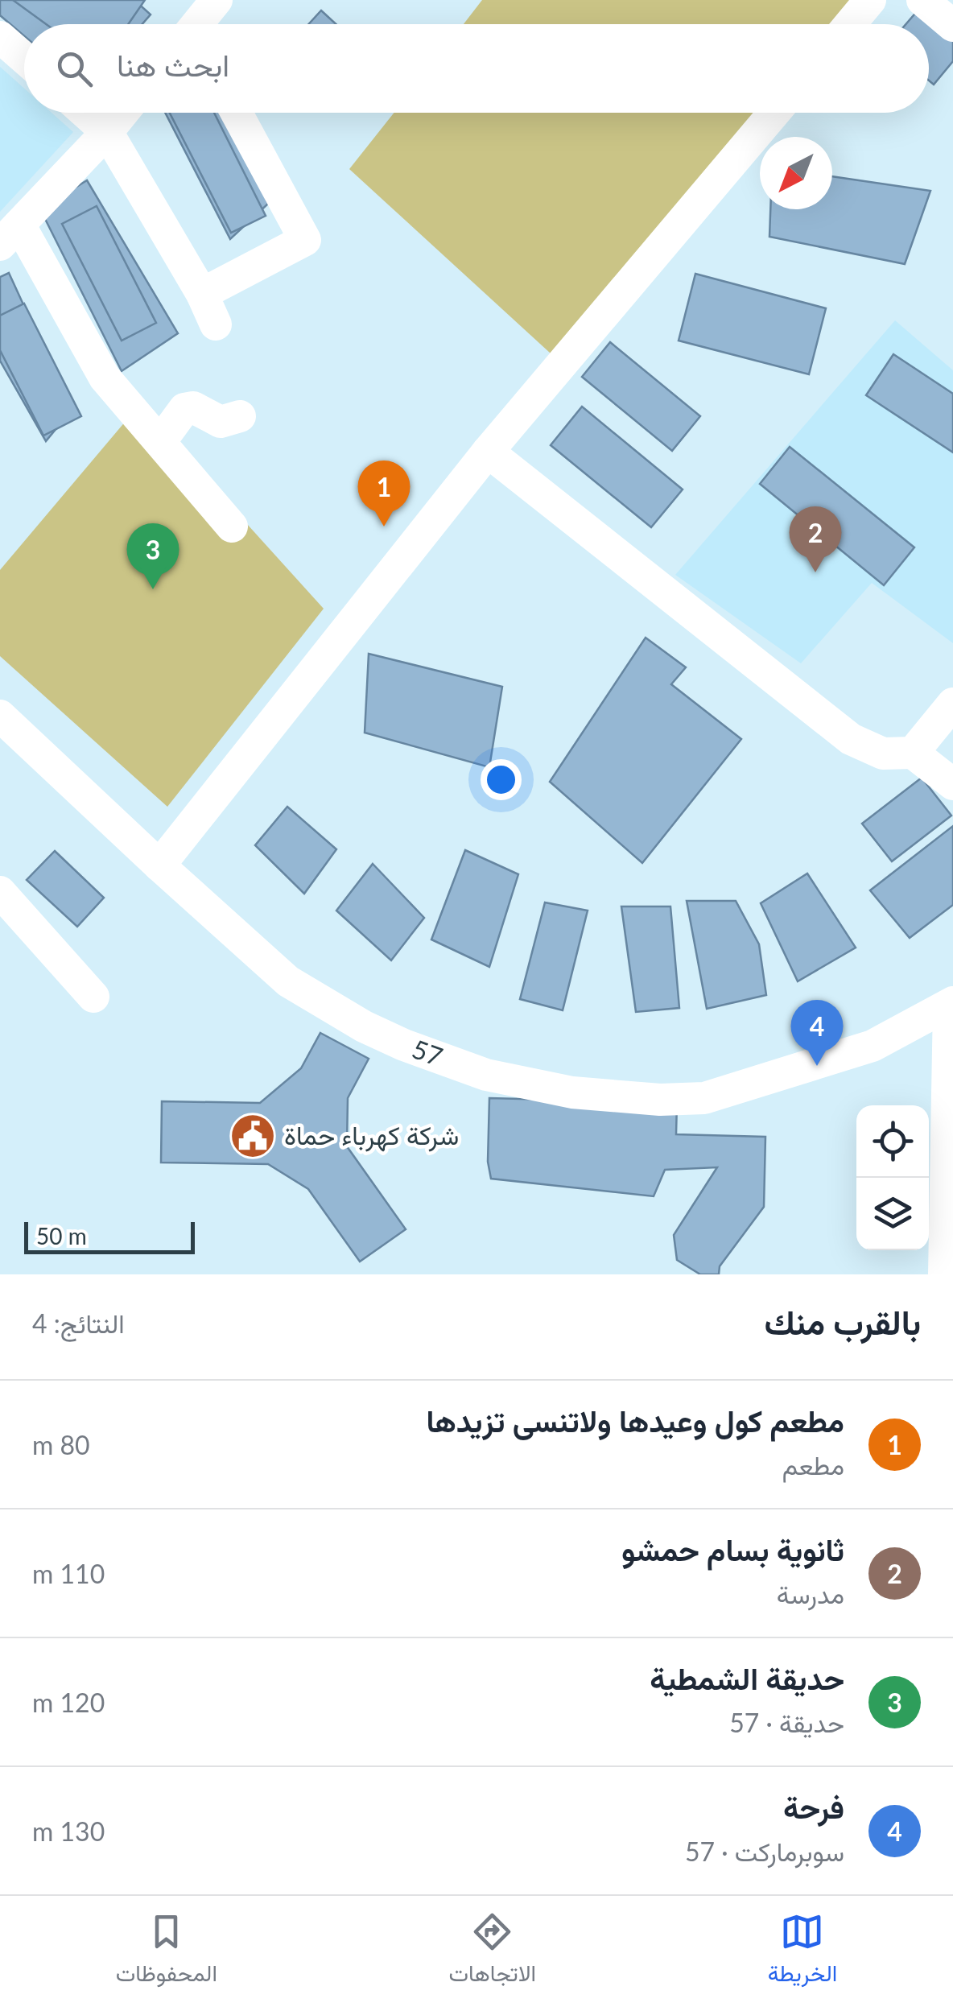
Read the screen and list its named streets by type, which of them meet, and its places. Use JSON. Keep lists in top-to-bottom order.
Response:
{
  "streets": {
    "street": ["57"]
  },
  "places": {
    "public building": ["شركة كهرباء حماة"]
  },
  "scale_bar": "50 m",
  "north": "bottom left",
  "page": {
    "search": "ابحث هنا",
    "pins": [
      "1",
      "2",
      "3",
      "4"
    ],
    "scale": "50 m",
    "heading": ["بالقرب منك", "النتائج: 4"],
    "list": [
      {
        "mark": "1",
        "name": "مطعم كول وعيدها ولاتنسى تزيدها",
        "note": "مطعم",
        "value": "80 m"
      },
      {
        "mark": "2",
        "name": "ثانوية بسام حمشو",
        "note": "مدرسة",
        "value": "110 m"
      },
      {
        "mark": "3",
        "name": "حديقة الشمطية",
        "note": "حديقة · 57",
        "value": "120 m"
      },
      {
        "mark": "4",
        "name": "فرحة",
        "note": "سوبرماركت · 57",
        "value": "130 m"
      }
    ],
    "nav": ["الخريطة", "الاتجاهات", "المحفوظات"]
  }
}
